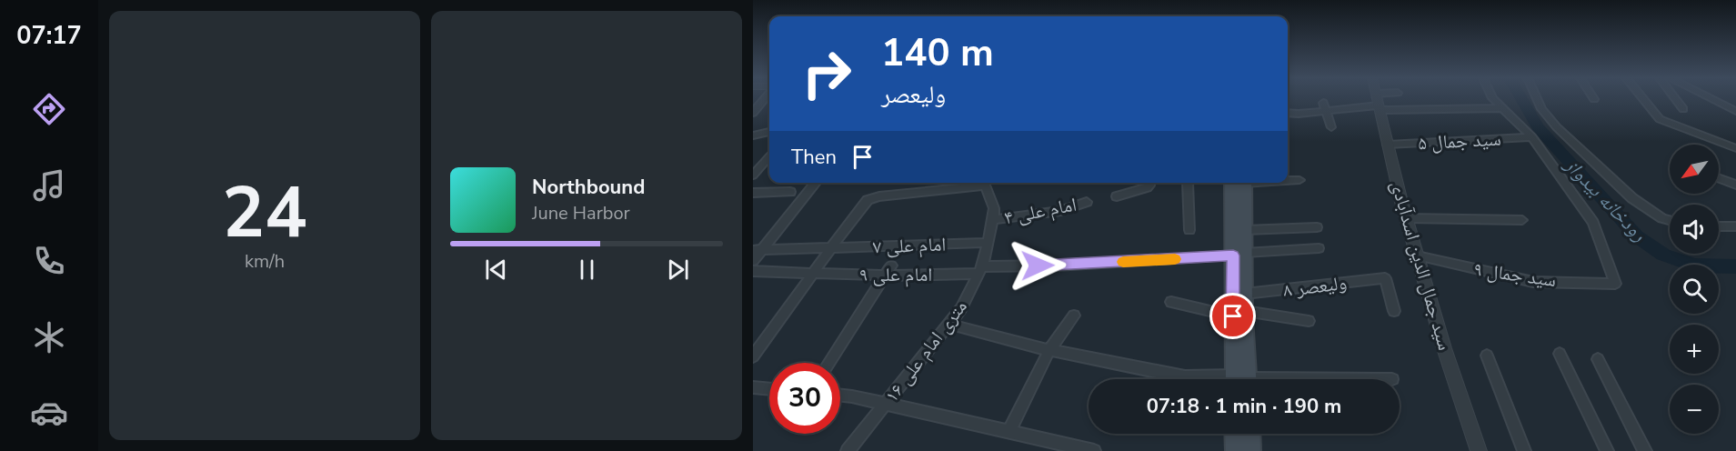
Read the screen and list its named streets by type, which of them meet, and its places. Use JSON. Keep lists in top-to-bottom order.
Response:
{
  "streets": {
    "street": [
      "سید جمال ۵",
      "امام علی ۴",
      "امام علی ۷",
      "سید جمال الدین اسدآبادی",
      "امام علی ۹",
      "سید جمال ۹",
      "ولیعصر ۸",
      "۱۶ متری امام علی"
    ]
  },
  "crossings": [
    ["سید جمال ۵", "سید جمال الدین اسدآبادی"],
    ["سید جمال ۵", "سید جمال ۹"],
    ["امام علی ۴", "۱۶ متری امام علی"],
    ["امام علی ۷", "۱۶ متری امام علی"],
    ["سید جمال الدین اسدآبادی", "سید جمال ۹"],
    ["امام علی ۹", "۱۶ متری امام علی"]
  ],
  "water": ["رودخانه بیدواز"],
  "north": "bottom left",
  "page": {
    "tabs": "07:17",
    "tile": ["24", "km/h"],
    "turn": ["140 m", "ولیعصر"],
    "then": "Then",
    "map_buttons": ["+", "−"],
    "song": ["Northbound", "June Harbor"],
    "limit": "30",
    "trip": "07:18 · 1 min · 190 m"
  }
}
